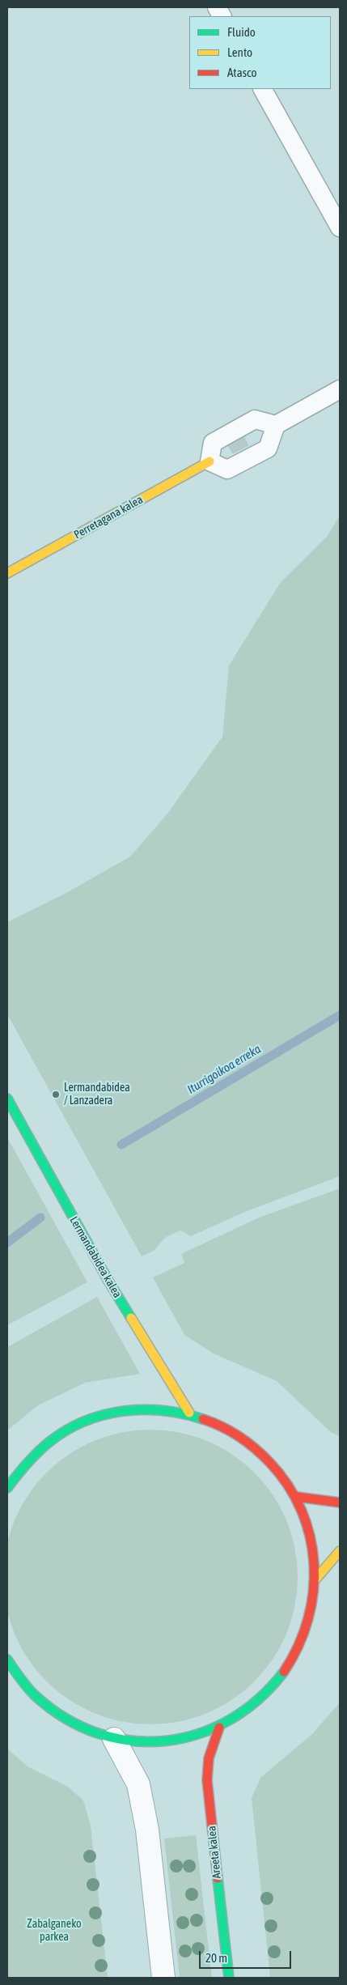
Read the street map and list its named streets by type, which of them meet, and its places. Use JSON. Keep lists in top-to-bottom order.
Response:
{
  "streets": {
    "street": ["Perretagana kalea", "Lermandabidea kalea", "Areeta kalea"]
  },
  "water": ["Iturrigoikoa erreka"],
  "parks": ["Zabalganeko parkea"],
  "places": ["Lermandabidea / Lanzadera"],
  "legend": ["Fluido", "Lento", "Atasco"],
  "scale_bar": "20 m"
}
